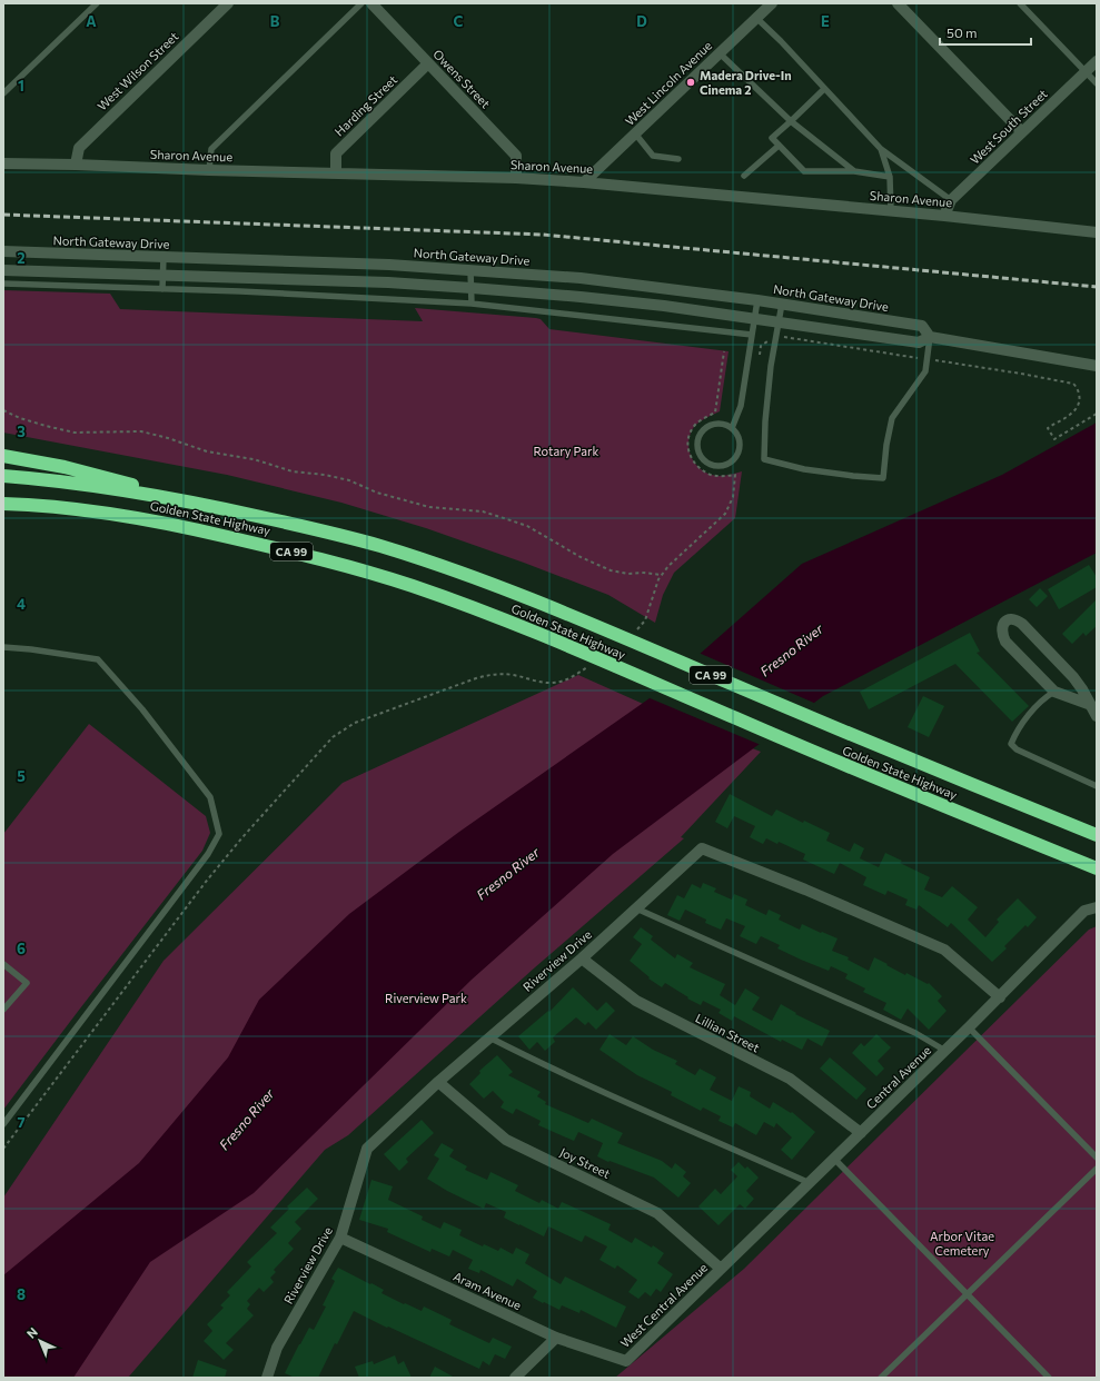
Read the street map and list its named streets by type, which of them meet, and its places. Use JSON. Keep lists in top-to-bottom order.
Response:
{
  "streets": {
    "highway": ["Golden State Highway", "CA 99"],
    "street": [
      "West Wilson Street",
      "Owens Street",
      "West Lincoln Avenue",
      "Harding Street",
      "West South Street",
      "Sharon Avenue",
      "North Gateway Drive",
      "Riverview Drive",
      "Lillian Street",
      "Central Avenue",
      "Joy Street",
      "Aram Avenue",
      "West Central Avenue"
    ]
  },
  "crossings": [
    ["West Wilson Street", "Sharon Avenue"],
    ["Owens Street", "Harding Street"],
    ["Owens Street", "Sharon Avenue"],
    ["West Lincoln Avenue", "Sharon Avenue"],
    ["Harding Street", "Sharon Avenue"],
    ["West South Street", "Sharon Avenue"],
    ["Riverview Drive", "Lillian Street"],
    ["Riverview Drive", "Central Avenue"],
    ["Riverview Drive", "Joy Street"],
    ["Riverview Drive", "Aram Avenue"],
    ["Lillian Street", "Central Avenue"],
    ["Central Avenue", "Joy Street"],
    ["Central Avenue", "West Central Avenue"],
    ["Joy Street", "West Central Avenue"],
    ["Aram Avenue", "West Central Avenue"]
  ],
  "water": ["Fresno River"],
  "parks": ["Rotary Park", "Riverview Park", "Arbor Vitae Cemetery"],
  "places": ["Madera Drive-In Cinema 2"],
  "scale_bar": "50 m",
  "north": "top left",
  "grid": {
    "columns": [
      "A",
      "B",
      "C",
      "D",
      "E"
    ],
    "rows": [
      "1",
      "2",
      "3",
      "4",
      "5",
      "6",
      "7",
      "8"
    ]
  }
}
